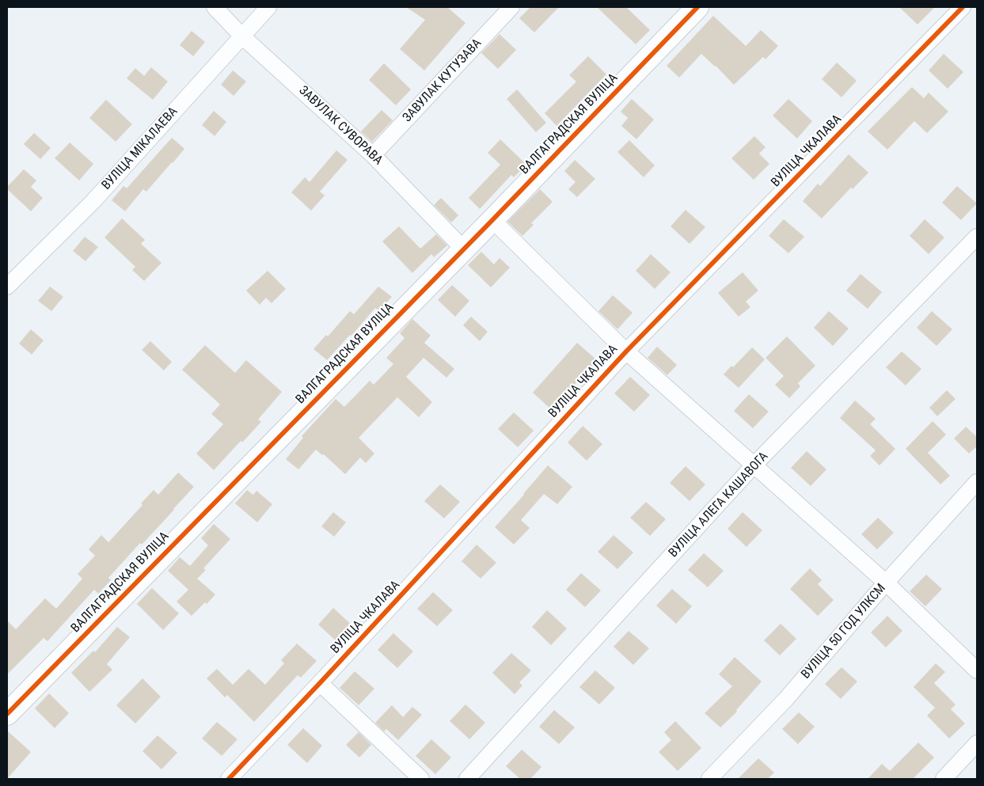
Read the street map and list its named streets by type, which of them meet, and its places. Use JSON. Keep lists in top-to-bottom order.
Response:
{
  "streets": {
    "street": [
      "ЗАВУЛАК КУТУЗАВА",
      "ВАЛГАГРАДСКАЯ ВУЛІЦА",
      "ЗАВУЛАК СУВОРАВА",
      "ВУЛІЦА МІКАЛАЕВА",
      "ВУЛІЦА ЧКАЛАВА",
      "ВУЛІЦА АЛЕГА КАШАВОГА",
      "ВУЛІЦА 50 ГОД УЛКСМ"
    ]
  },
  "crossings": [
    ["ЗАВУЛАК КУТУЗАВА", "ЗАВУЛАК СУВОРАВА"],
    ["ВАЛГАГРАДСКАЯ ВУЛІЦА", "ЗАВУЛАК СУВОРАВА"],
    ["ЗАВУЛАК СУВОРАВА", "ВУЛІЦА МІКАЛАЕВА"]
  ]
}
